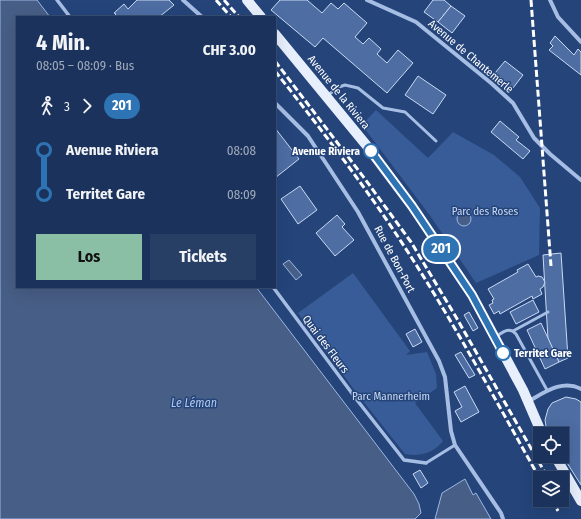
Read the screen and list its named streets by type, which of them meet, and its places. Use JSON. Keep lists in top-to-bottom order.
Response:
{
  "streets": {
    "main road": ["Avenue de la Riviera"],
    "street": ["Avenue de Chantemerle", "Rue de Bon-Port", "Quai des Fleurs"]
  },
  "crossings": [
    ["Rue de Bon-Port", "Quai des Fleurs"]
  ],
  "water": ["Le Léman"],
  "parks": ["Parc des Roses", "Parc Mannerheim"],
  "places": ["Avenue Riviera", "Territet Gare"],
  "lines": ["bus line 201"],
  "page": {
    "on_map": "201",
    "heading": ["4 Min.", "08:05 – 08:09 · Bus", "CHF 3.00"],
    "legs": ["3", "201"],
    "list": [
      {
        "name": "Avenue Riviera",
        "value": "08:08"
      },
      {
        "name": "Territet Gare",
        "value": "08:09"
      }
    ],
    "buttons": ["Los", "Tickets"]
  }
}
